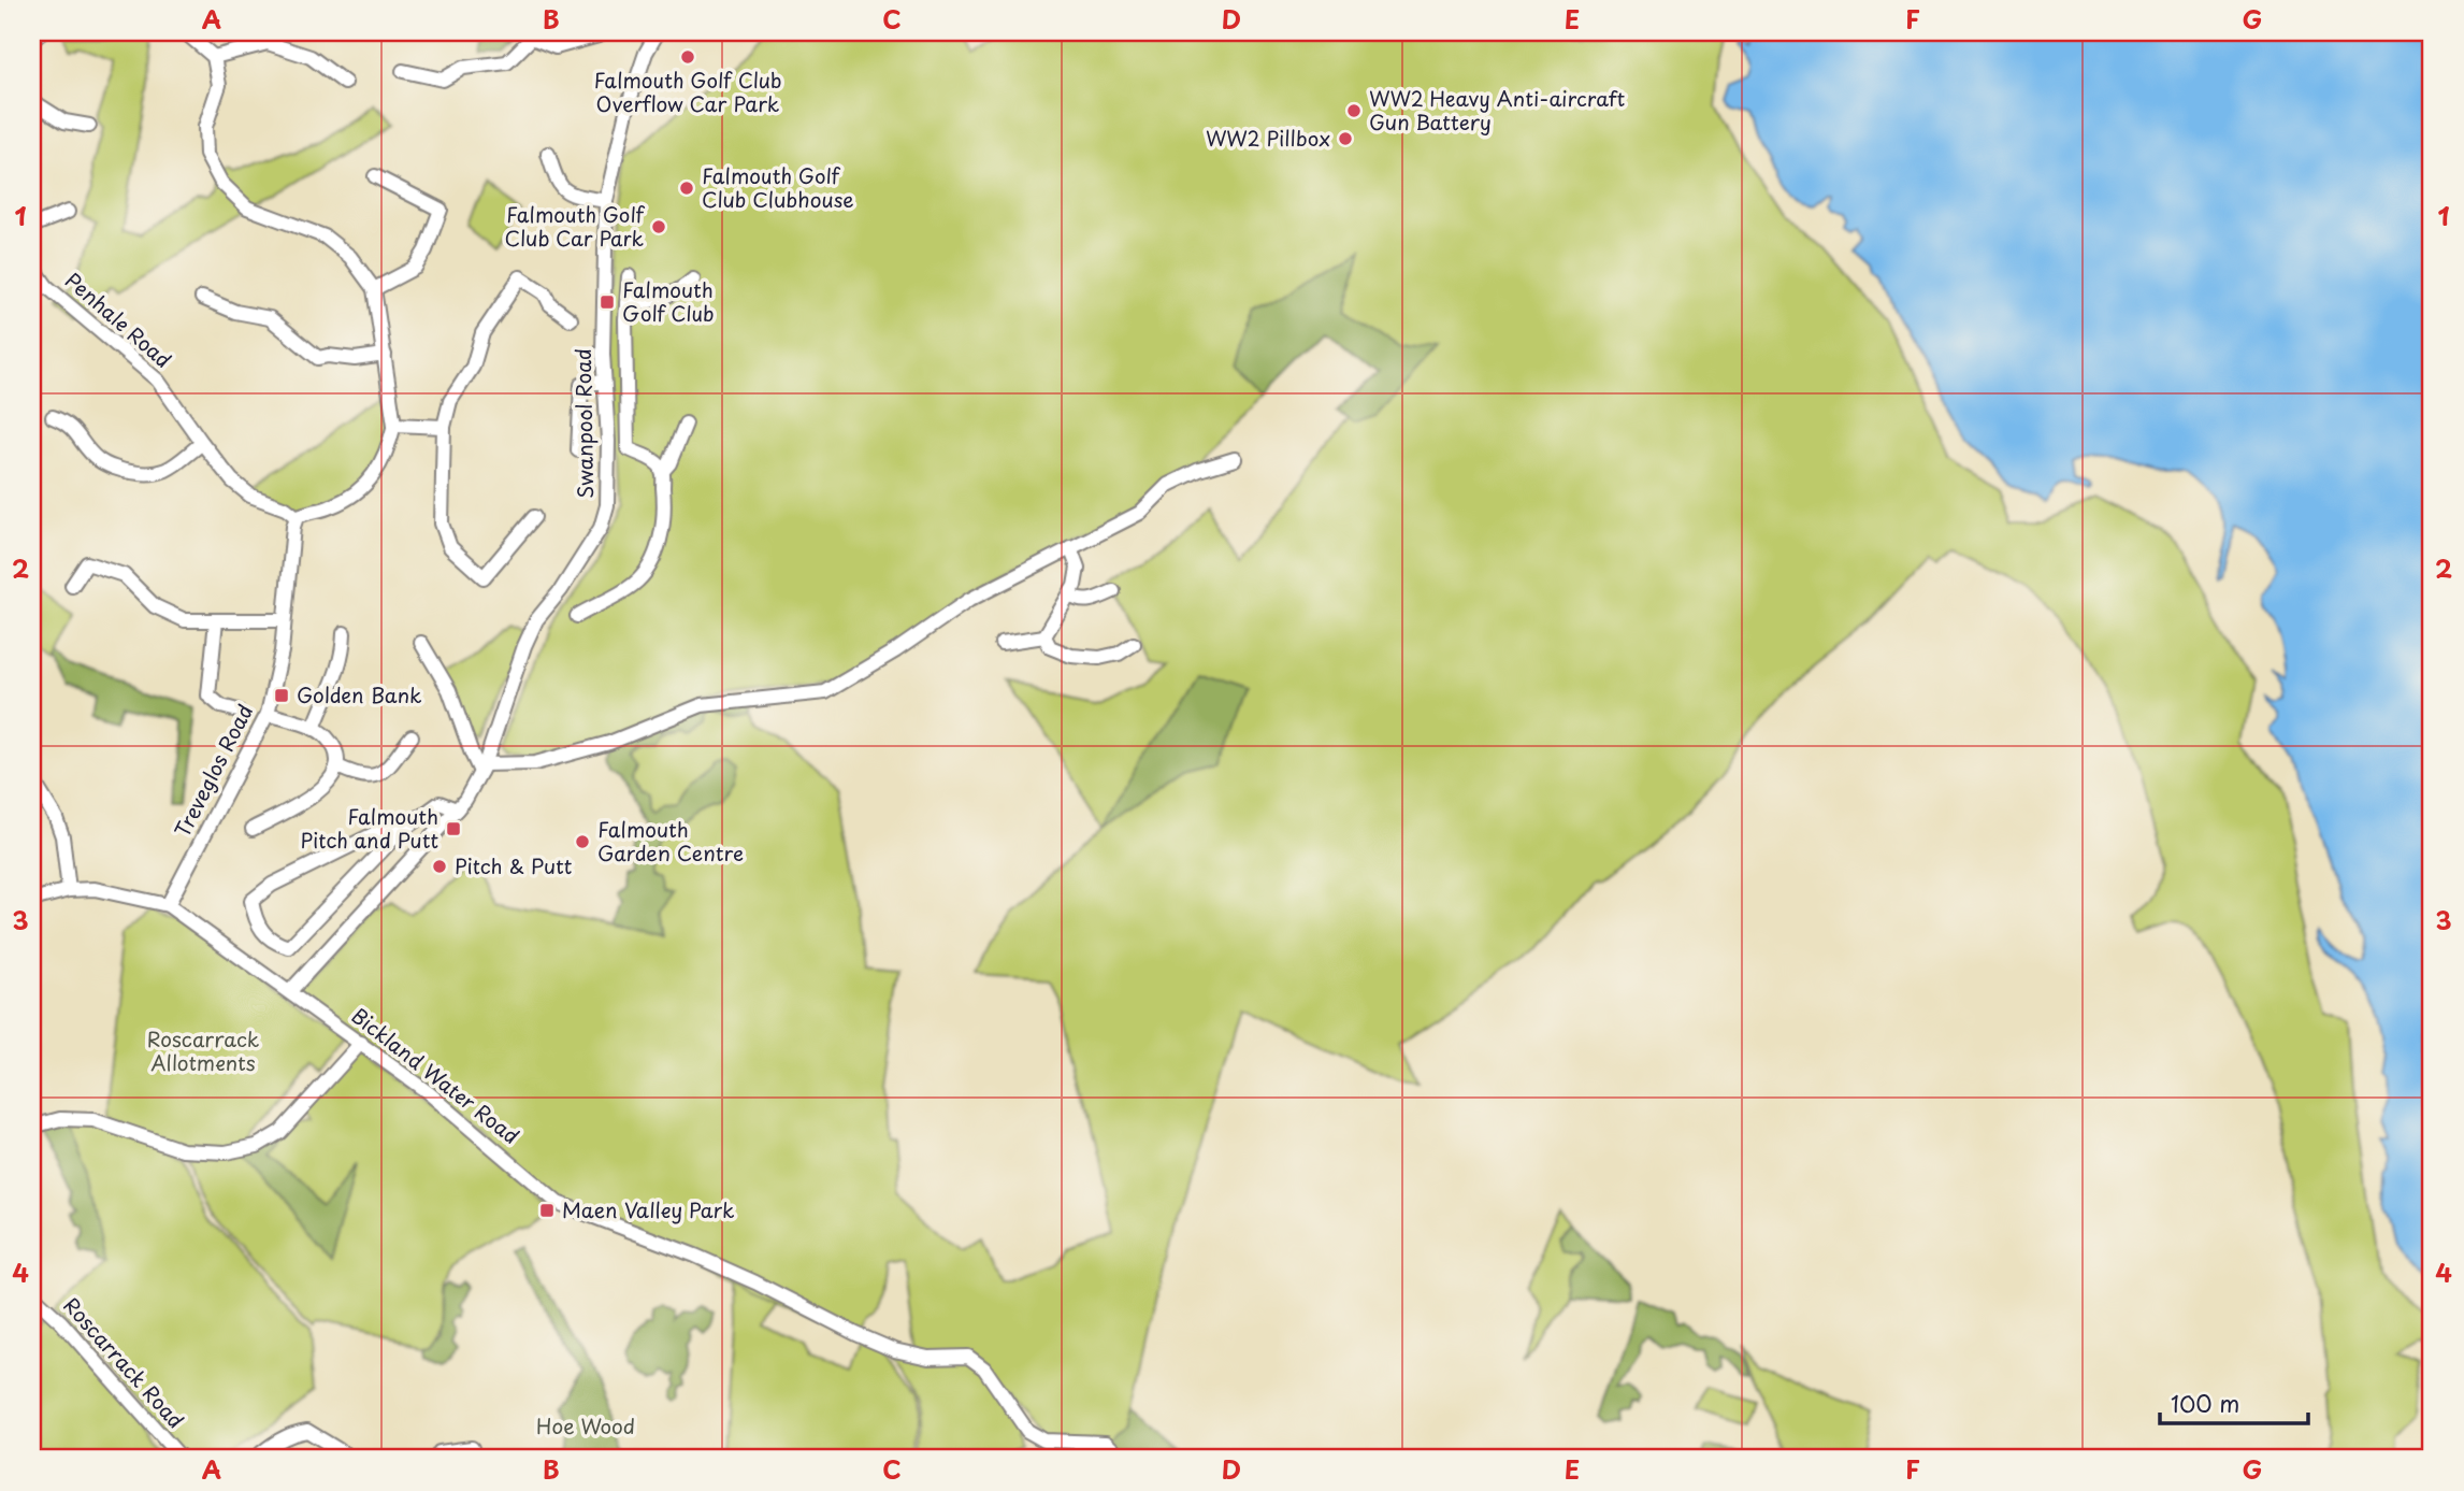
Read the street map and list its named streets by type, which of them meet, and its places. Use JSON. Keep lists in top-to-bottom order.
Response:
{
  "streets": {
    "street": [
      "Penhale Road",
      "Swanpool Road",
      "Treveglos Road",
      "Bickland Water Road",
      "Roscarrack Road"
    ]
  },
  "crossings": [
    ["Penhale Road", "Treveglos Road"],
    ["Swanpool Road", "Bickland Water Road"],
    ["Treveglos Road", "Bickland Water Road"]
  ],
  "parks": ["Roscarrack Allotments", "Hoe Wood"],
  "places": {
    "other": [
      "Falmouth Golf Club Overflow Car Park",
      "WW2 Heavy Anti-aircraft Gun Battery",
      "WW2 Pillbox",
      "Falmouth Golf Club Clubhouse",
      "Falmouth Golf Club Car Park",
      "Falmouth Garden Centre",
      "Pitch & Putt"
    ],
    "transit": [
      "Falmouth Golf Club",
      "Golden Bank",
      "Falmouth Pitch and Putt",
      "Maen Valley Park"
    ]
  },
  "scale_bar": "100 m",
  "grid": {
    "columns": [
      "A",
      "B",
      "C",
      "D",
      "E",
      "F",
      "G"
    ],
    "rows": [
      "1",
      "2",
      "3",
      "4"
    ]
  }
}
